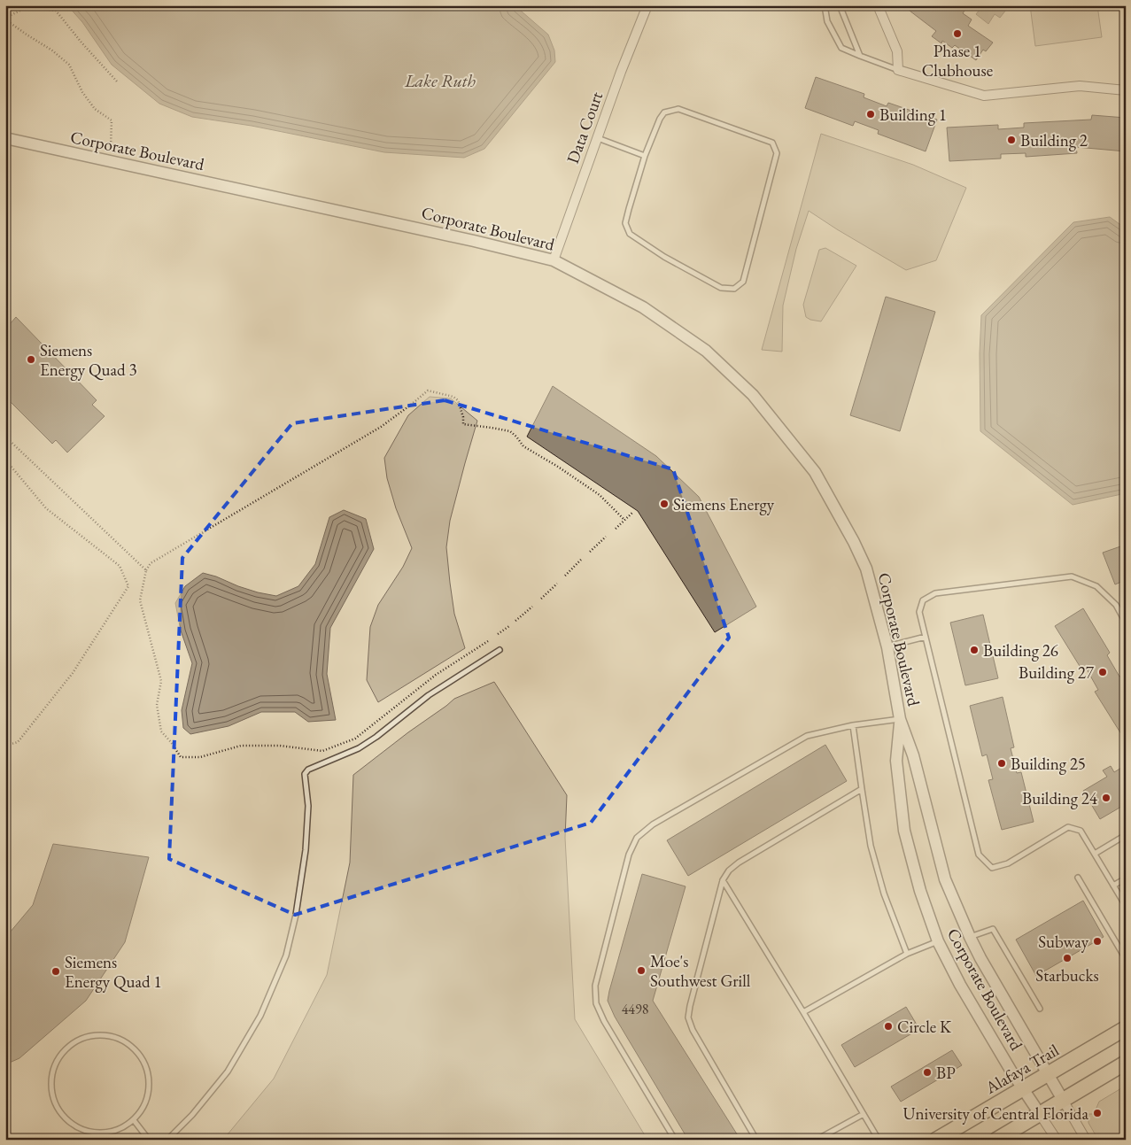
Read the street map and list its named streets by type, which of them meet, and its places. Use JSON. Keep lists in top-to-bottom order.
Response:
{
  "streets": {
    "main road": ["Alafaya Trail"],
    "street": ["Data Court", "Corporate Boulevard"]
  },
  "crossings": [
    ["Data Court", "Corporate Boulevard"],
    ["Corporate Boulevard", "Alafaya Trail"]
  ],
  "water": ["Lake Ruth"],
  "places": [
    "Phase 1 Clubhouse",
    "Building 1",
    "Building 2",
    "Siemens Energy Quad 3",
    "Siemens Energy",
    "Building 26",
    "Building 27",
    "Building 25",
    "Building 24",
    "Subway",
    "Starbucks",
    "Moe's Southwest Grill",
    "Siemens Energy Quad 1",
    "Circle K",
    "BP",
    "University of Central Florida"
  ],
  "house_numbers": ["4498"]
}
